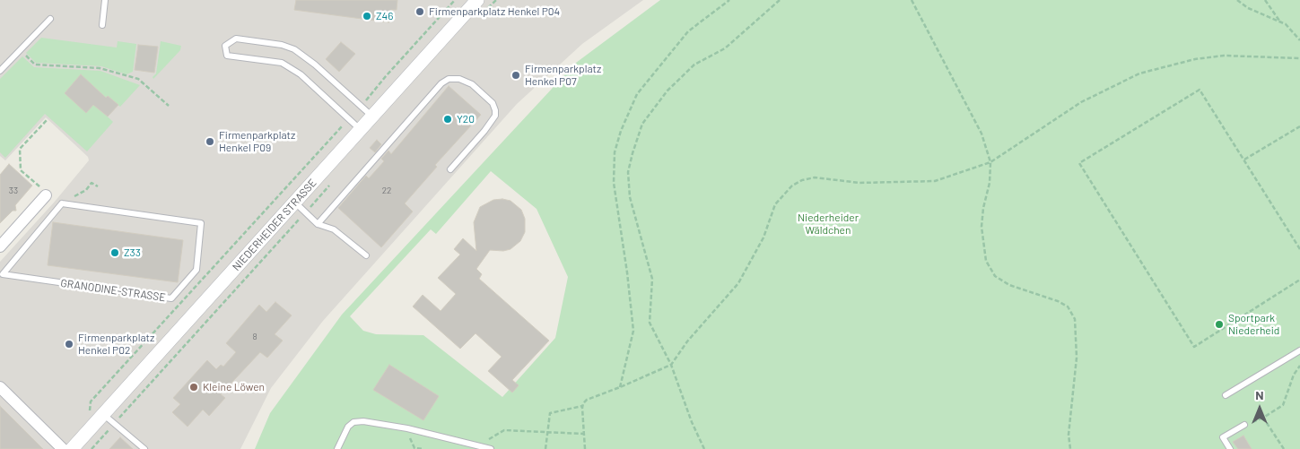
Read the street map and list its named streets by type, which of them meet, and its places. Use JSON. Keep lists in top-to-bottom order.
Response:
{
  "streets": {
    "street": ["NIEDERHEIDER STRASSE"],
    "lane": ["GRANODINE-STRASSE"]
  },
  "parks": ["Niederheider Wäldchen"],
  "places": [
    "Firmenparkplatz Henkel P04",
    "Z46",
    "Firmenparkplatz Henkel P07",
    "Y20",
    "Firmenparkplatz Henkel P09",
    "Z33",
    "Sportpark Niederheid",
    "Firmenparkplatz Henkel P02",
    "Kleine Löwen"
  ],
  "house_numbers": ["33", "22", "8"],
  "north": "top"
}
